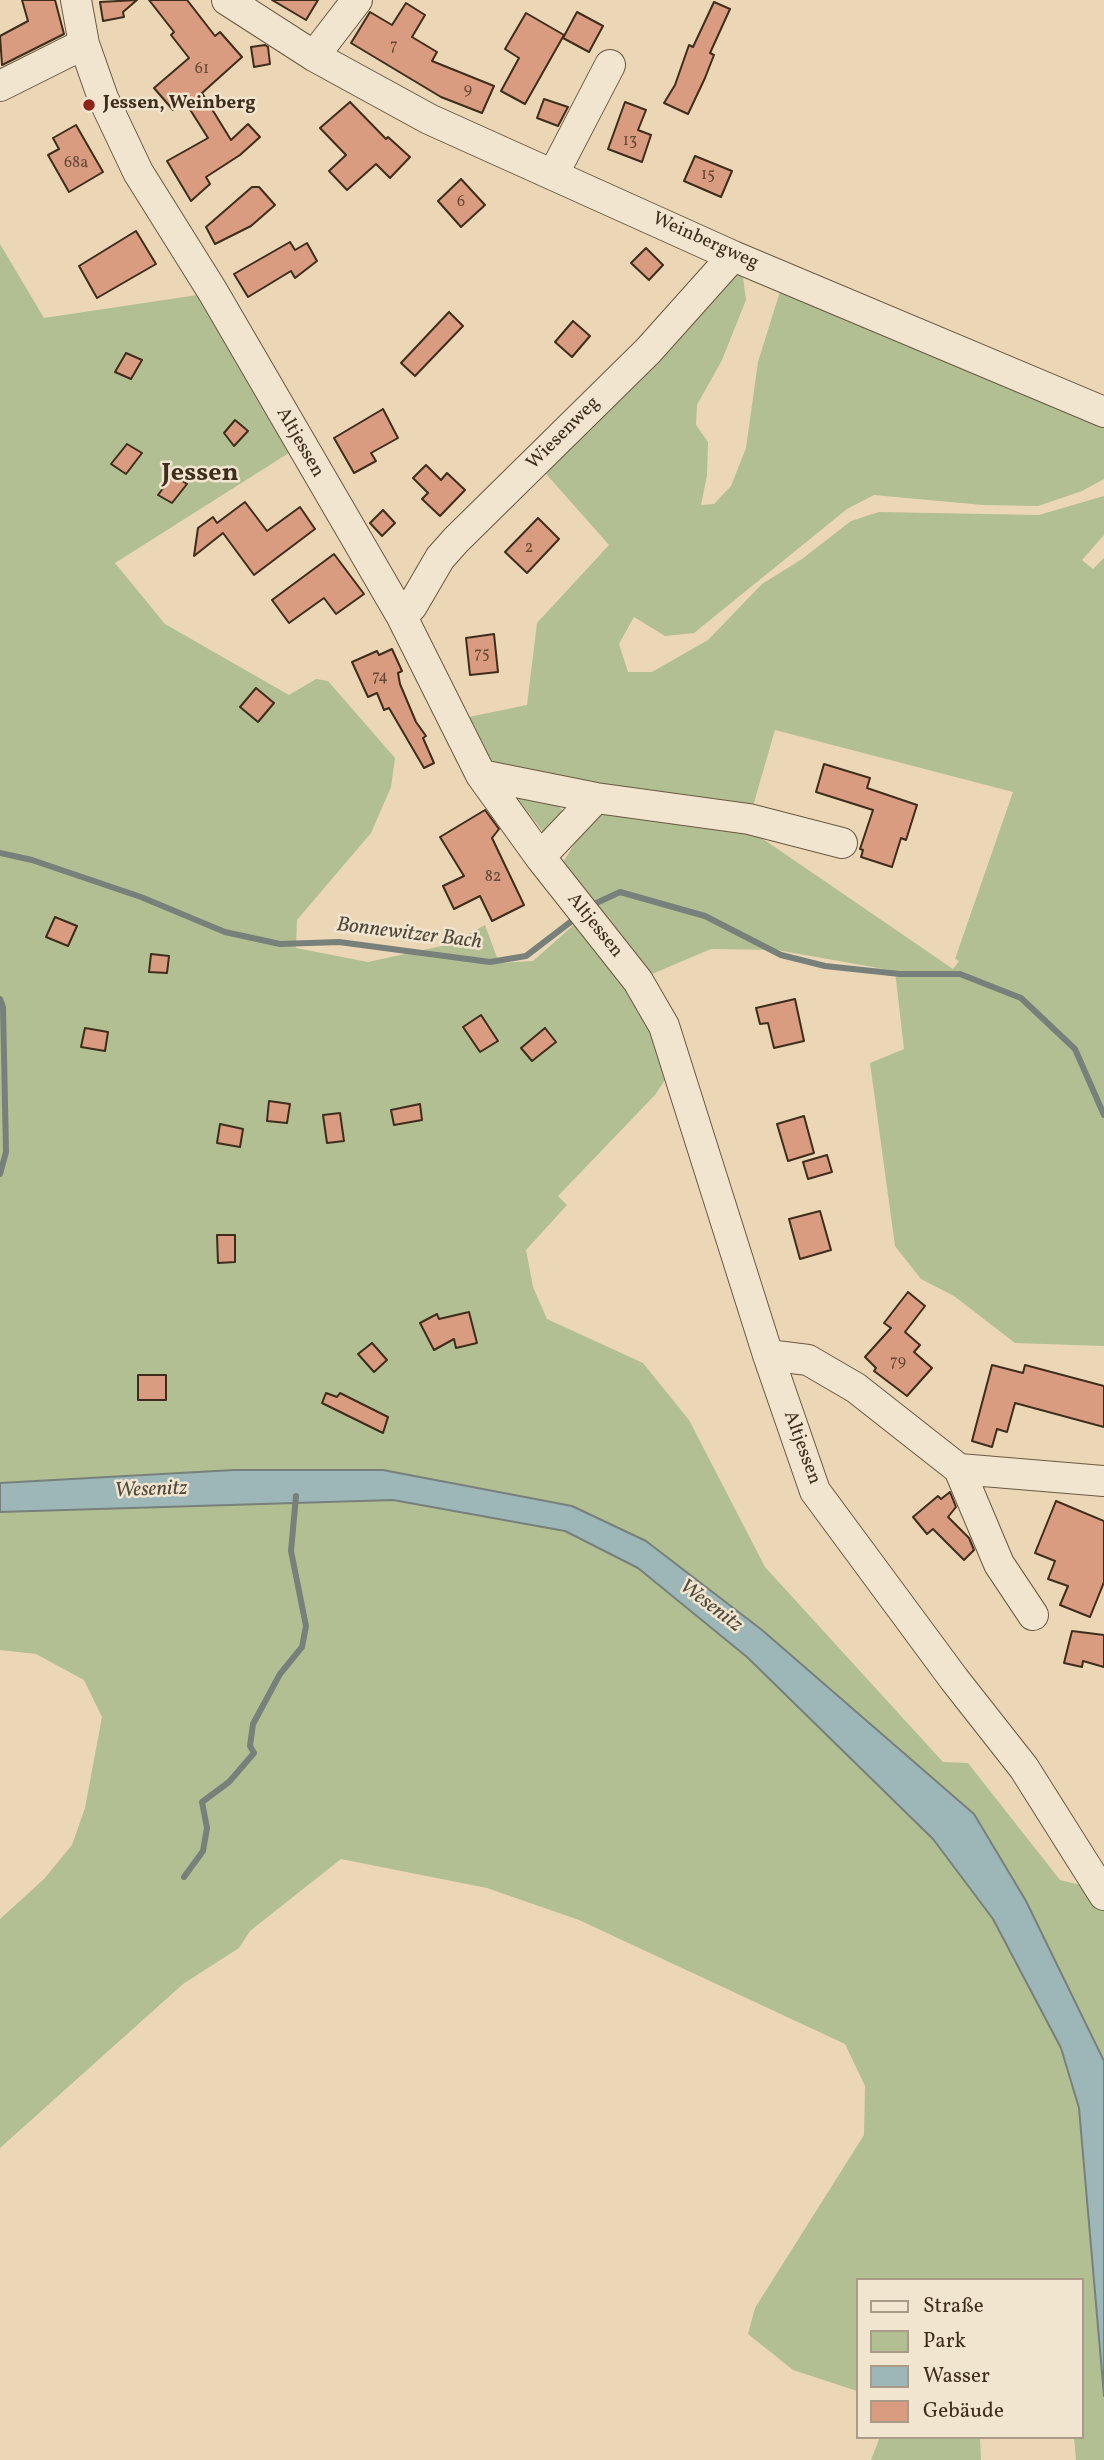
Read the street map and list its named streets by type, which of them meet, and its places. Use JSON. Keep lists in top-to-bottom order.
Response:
{
  "streets": {
    "street": ["Weinbergweg", "Wiesenweg", "Altjessen"]
  },
  "crossings": [
    ["Weinbergweg", "Wiesenweg"],
    ["Wiesenweg", "Altjessen"]
  ],
  "districts": ["Jessen"],
  "water": ["Bonnewitzer Bach", "Wesenitz"],
  "places": ["Jessen, Weinberg"],
  "house_numbers": [
    "7",
    "61",
    "9",
    "13",
    "68a",
    "15",
    "6",
    "2",
    "75",
    "74",
    "82",
    "79"
  ],
  "legend": [
    "Straße",
    "Park",
    "Wasser",
    "Gebäude"
  ]
}
